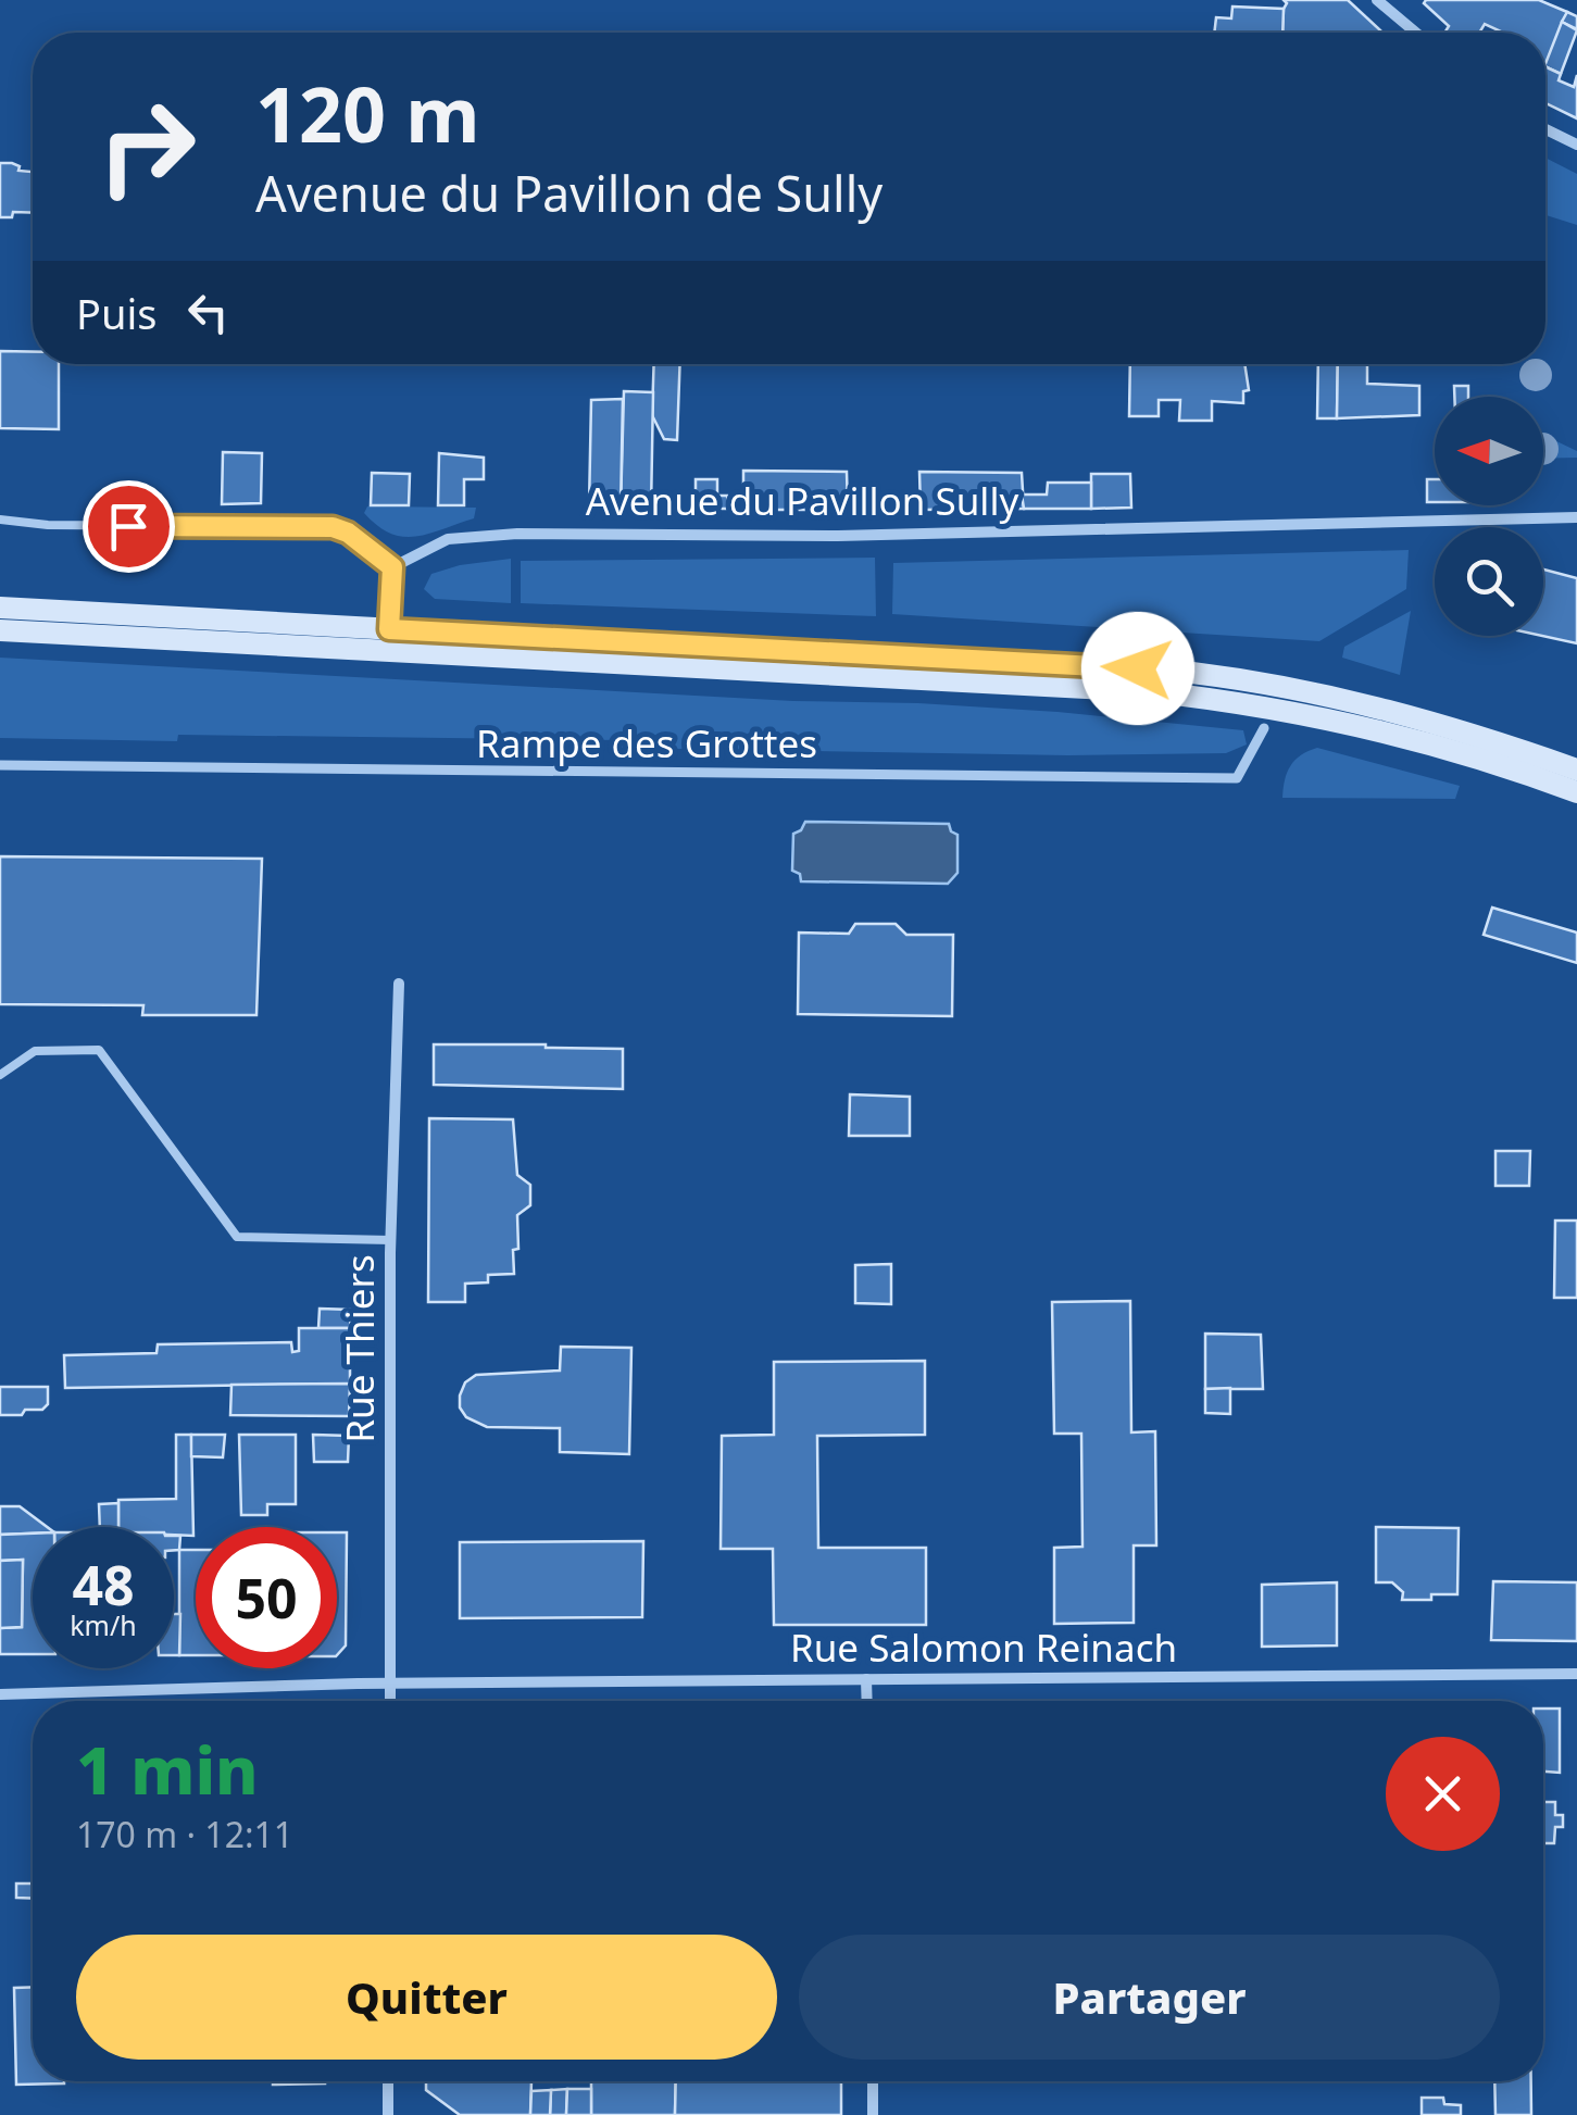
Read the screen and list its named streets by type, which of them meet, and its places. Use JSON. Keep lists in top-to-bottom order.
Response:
{
  "streets": {
    "street": [
      "Avenue du Pavillon Sully",
      "Rampe des Grottes",
      "Rue Thiers",
      "Rue Salomon Reinach"
    ]
  },
  "crossings": [
    ["Rue Thiers", "Rue Salomon Reinach"]
  ],
  "north": "left",
  "page": {
    "turn": ["120 m", "Avenue du Pavillon de Sully"],
    "then": "Puis",
    "speed": "48 km/h",
    "limit": "50",
    "heading": ["1 min", "170 m · 12:11"],
    "buttons": ["Quitter", "Partager"]
  }
}
